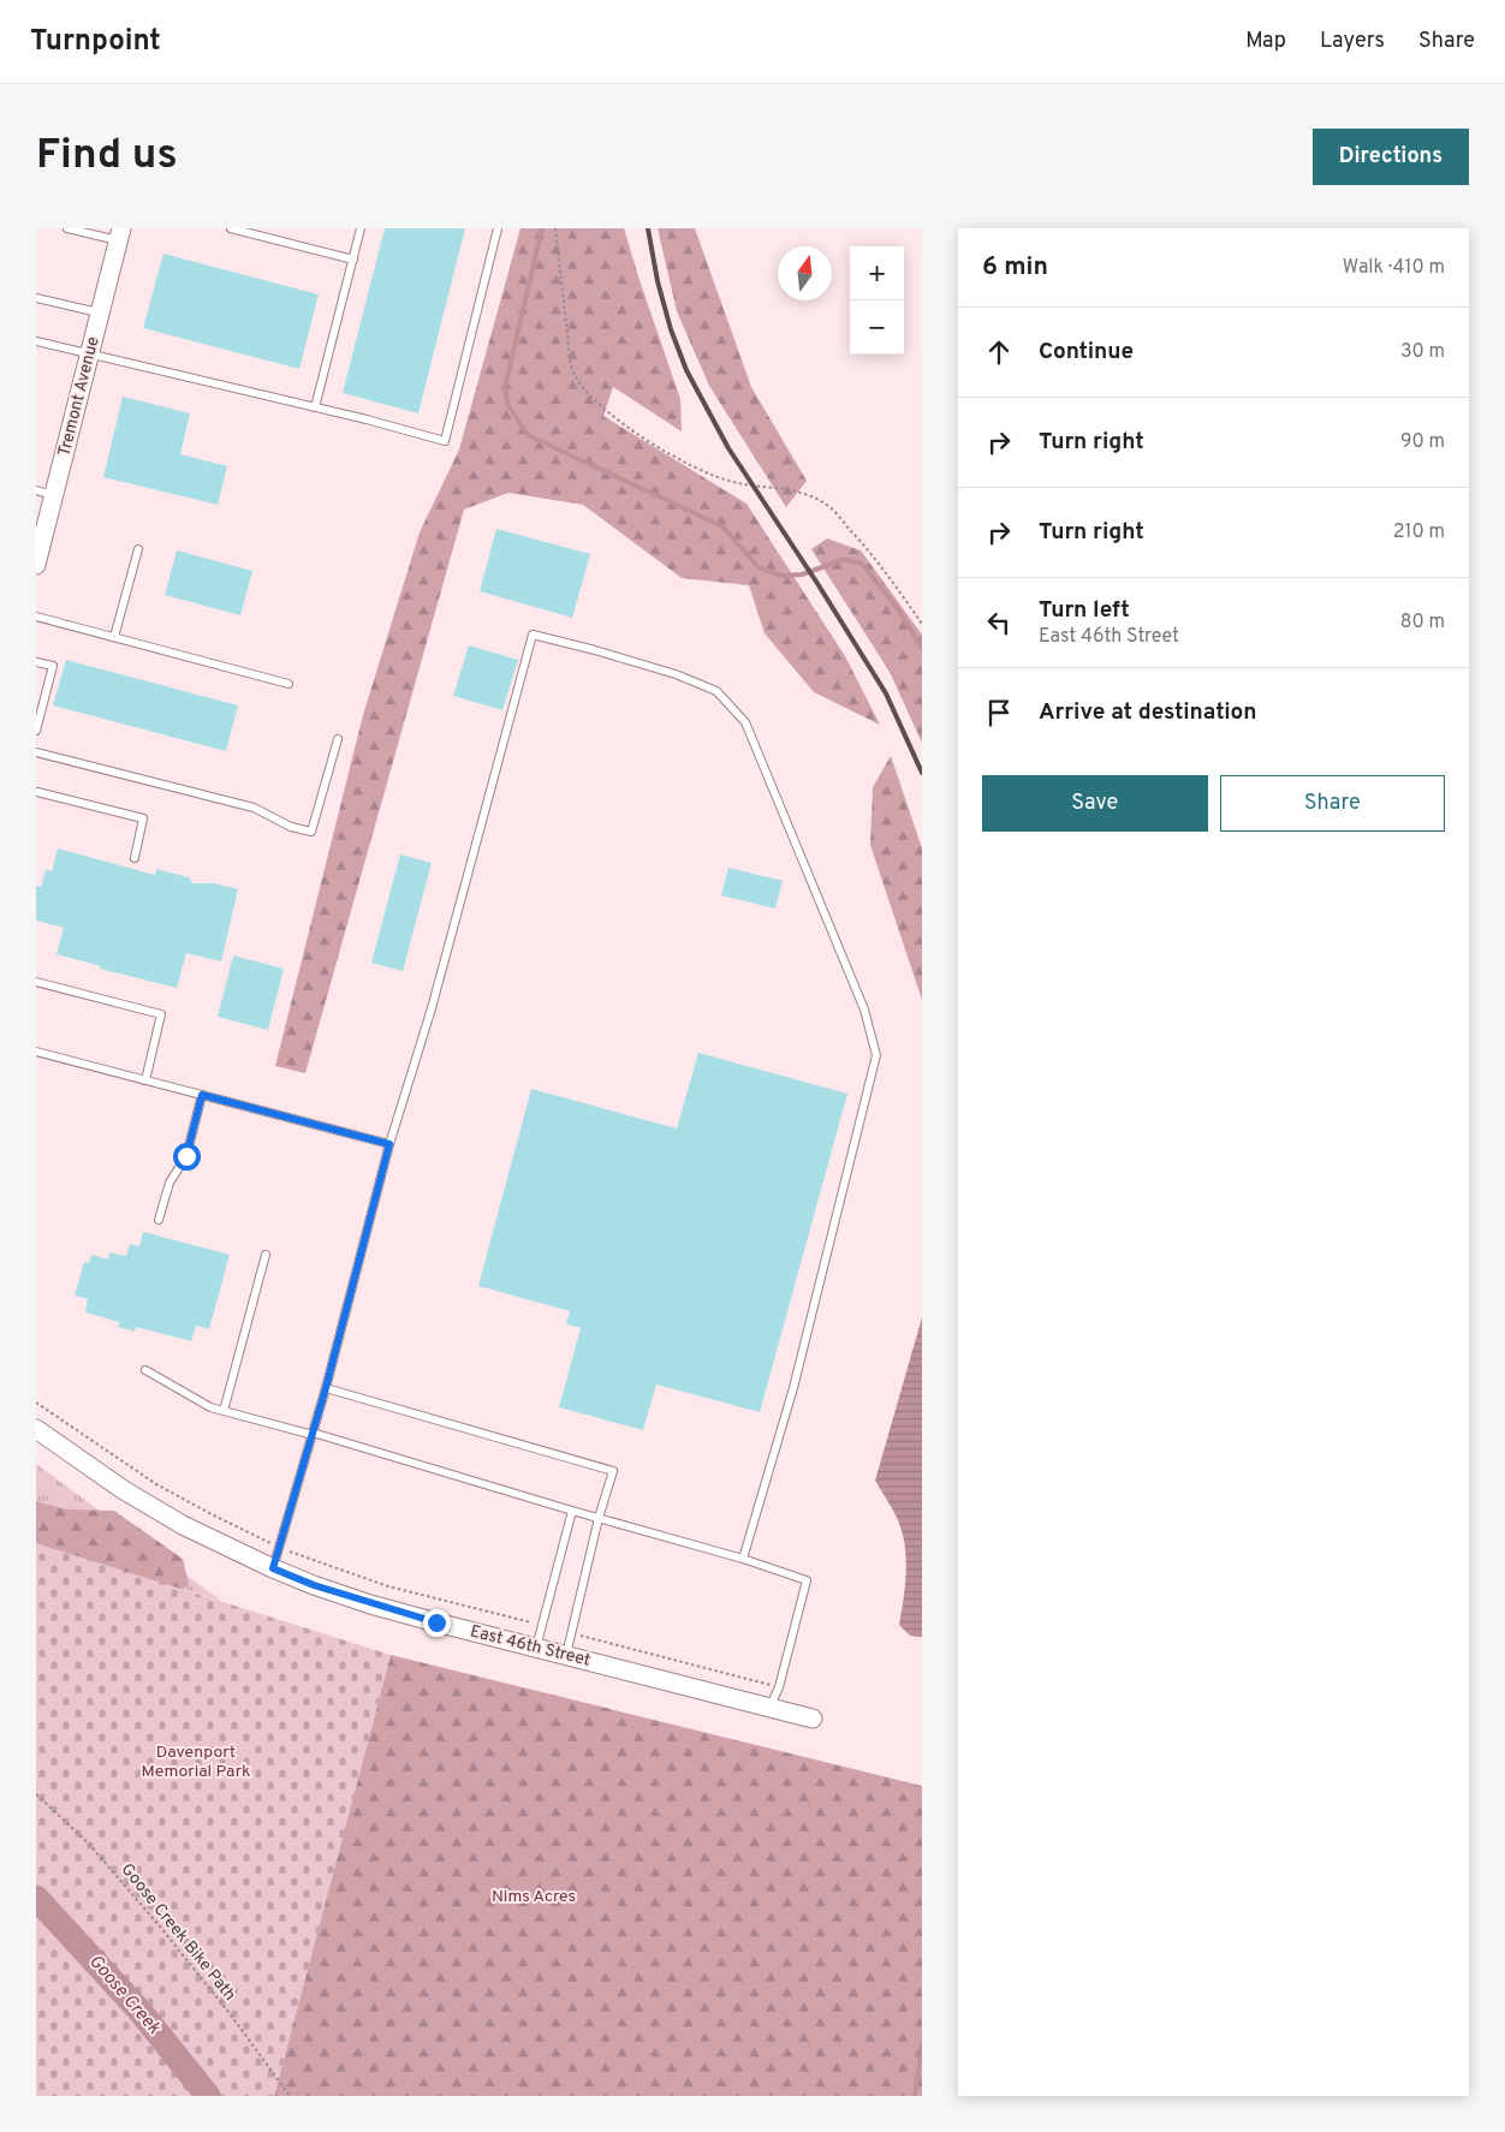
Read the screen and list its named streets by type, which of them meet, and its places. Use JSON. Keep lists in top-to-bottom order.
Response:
{
  "streets": {
    "street": ["Tremont Avenue", "East 46th Street"],
    "path": ["Goose Creek Bike Path"]
  },
  "water": ["Goose Creek"],
  "parks": ["Davenport Memorial Park", "Nims Acres"],
  "north": "top",
  "page": {
    "header": "Turnpoint",
    "nav": ["Map", "Layers", "Share"],
    "buttons": [
      "Directions",
      ["Save", "Share"]
    ],
    "title": "Find us",
    "heading": ["6 min", "Walk · 410 m"],
    "map_buttons": ["+", "−"],
    "list": [
      ["Continue", "30 m"],
      ["Turn right", "90 m"],
      ["Turn right", "210 m"],
      ["Turn left", "East 46th Street", "80 m"],
      "Arrive at destination"
    ]
  }
}
